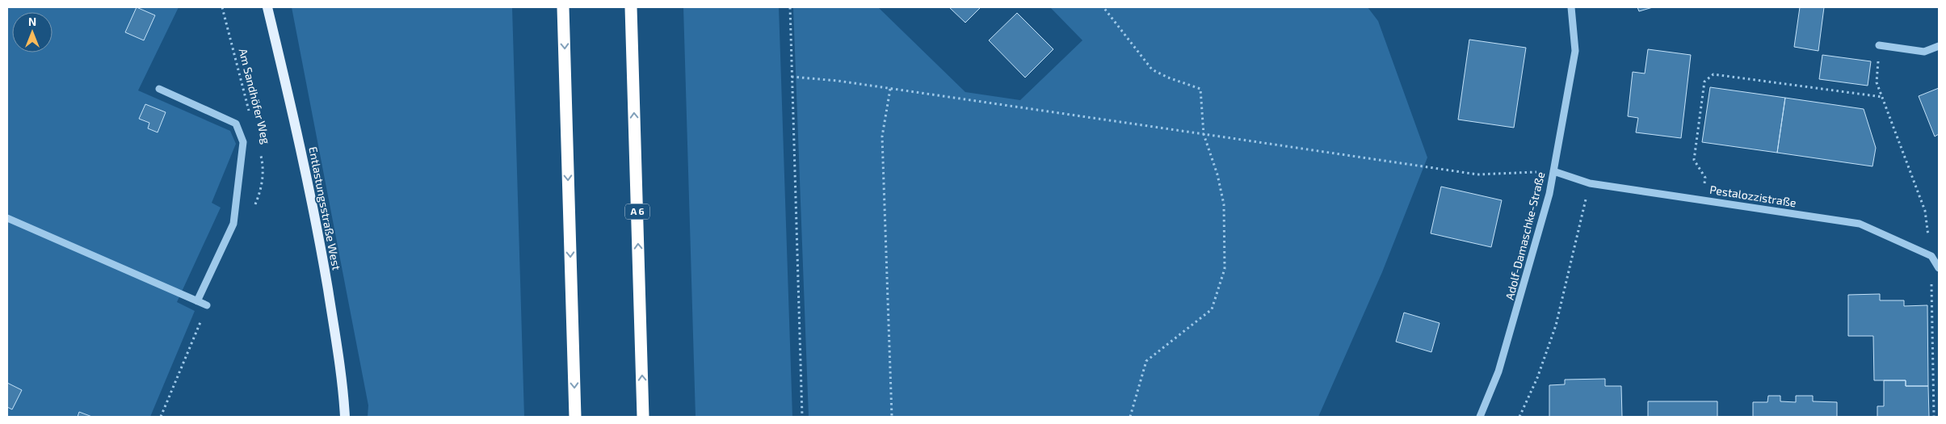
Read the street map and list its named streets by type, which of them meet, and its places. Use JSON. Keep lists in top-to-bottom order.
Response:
{
  "streets": {
    "highway": ["A 6"],
    "main road": ["Entlastungsstraße West"],
    "street": ["Pestalozzistraße", "Adolf-Damaschke-Straße"],
    "path": ["Am Sandhöfer Weg"]
  },
  "crossings": [
    ["Pestalozzistraße", "Adolf-Damaschke-Straße"]
  ],
  "north": "top"
}
